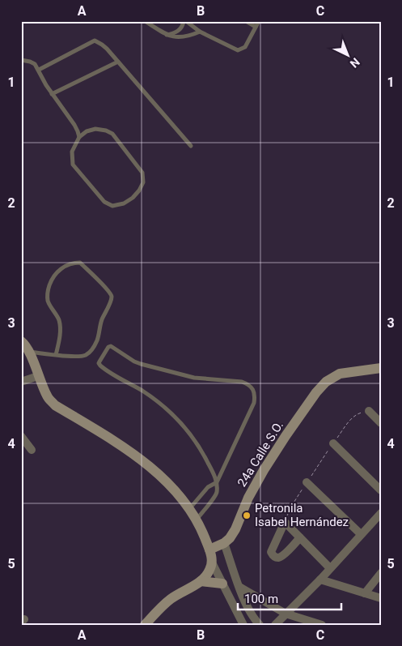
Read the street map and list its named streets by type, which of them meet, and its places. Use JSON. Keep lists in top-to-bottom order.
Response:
{
  "streets": {
    "street": ["24a Calle S.O."]
  },
  "places": ["Petronila Isabel Hernández"],
  "scale_bar": "100 m",
  "north": "bottom right",
  "grid": {
    "columns": ["A", "B", "C"],
    "rows": [
      "1",
      "2",
      "3",
      "4",
      "5"
    ]
  }
}
